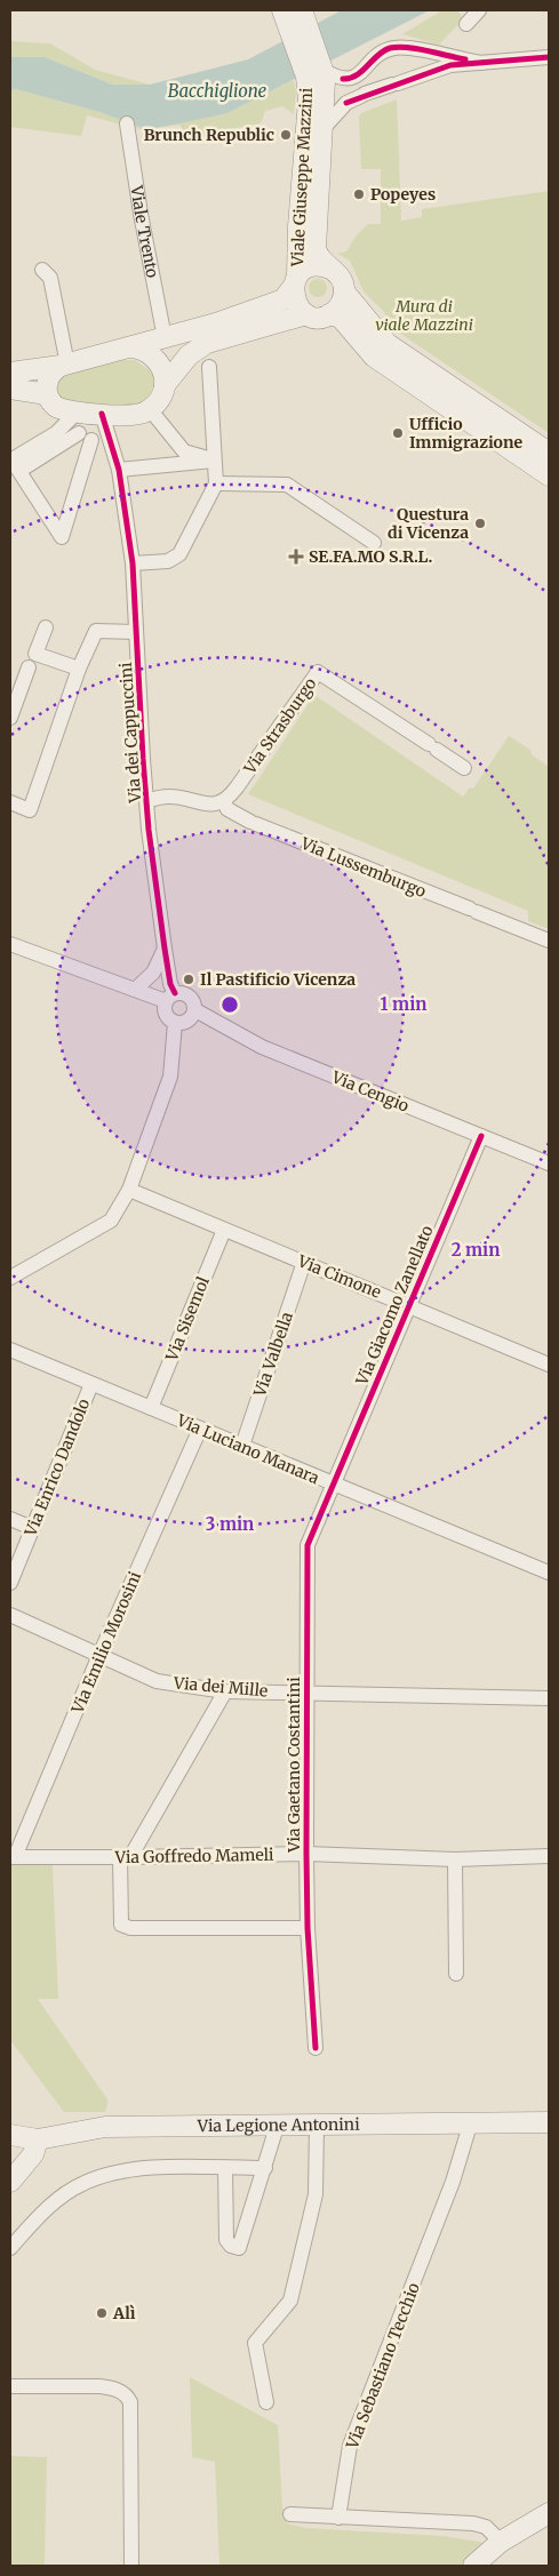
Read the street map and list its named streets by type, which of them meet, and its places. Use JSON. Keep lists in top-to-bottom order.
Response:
{
  "streets": {
    "main road": ["Viale Giuseppe Mazzini", "Via Legione Antonini"],
    "street": [
      "Viale Trento",
      "Via Strasburgo",
      "Via dei Cappuccini",
      "Via Lussemburgo",
      "Via Cengio",
      "Via Cimone",
      "Via Giacomo Zanellato",
      "Via Sisemol",
      "Via Valbella",
      "Via Luciano Manara",
      "Via Enrico Dandolo",
      "Via Emilio Morosini",
      "Via dei Mille",
      "Via Gaetano Costantini",
      "Via Goffredo Mameli",
      "Via Sebastiano Tecchio"
    ]
  },
  "crossings": [
    ["Via Strasburgo", "Via Lussemburgo"],
    ["Via dei Cappuccini", "Via Cengio"],
    ["Via Cengio", "Via Giacomo Zanellato"],
    ["Via Cimone", "Via Giacomo Zanellato"],
    ["Via Cimone", "Via Sisemol"],
    ["Via Cimone", "Via Valbella"],
    ["Via Giacomo Zanellato", "Via Luciano Manara"],
    ["Via Giacomo Zanellato", "Via Gaetano Costantini"],
    ["Via Sisemol", "Via Luciano Manara"],
    ["Via Valbella", "Via Luciano Manara"],
    ["Via Luciano Manara", "Via Enrico Dandolo"],
    ["Via Luciano Manara", "Via Emilio Morosini"],
    ["Via Luciano Manara", "Via Gaetano Costantini"],
    ["Via Emilio Morosini", "Via dei Mille"],
    ["Via Emilio Morosini", "Via Goffredo Mameli"],
    ["Via dei Mille", "Via Gaetano Costantini"],
    ["Via Gaetano Costantini", "Via Goffredo Mameli"],
    ["Via Legione Antonini", "Via Sebastiano Tecchio"]
  ],
  "water": ["Bacchiglione"],
  "parks": ["Mura di viale Mazzini"],
  "places": {
    "other": [
      "Brunch Republic",
      "Popeyes",
      "Ufficio Immigrazione",
      "Questura di Vicenza",
      "Il Pastificio Vicenza",
      "Alì"
    ],
    "health": ["SE.FA.MO S.R.L."]
  },
  "rings": ["1 min", "2 min", "3 min"]
}
